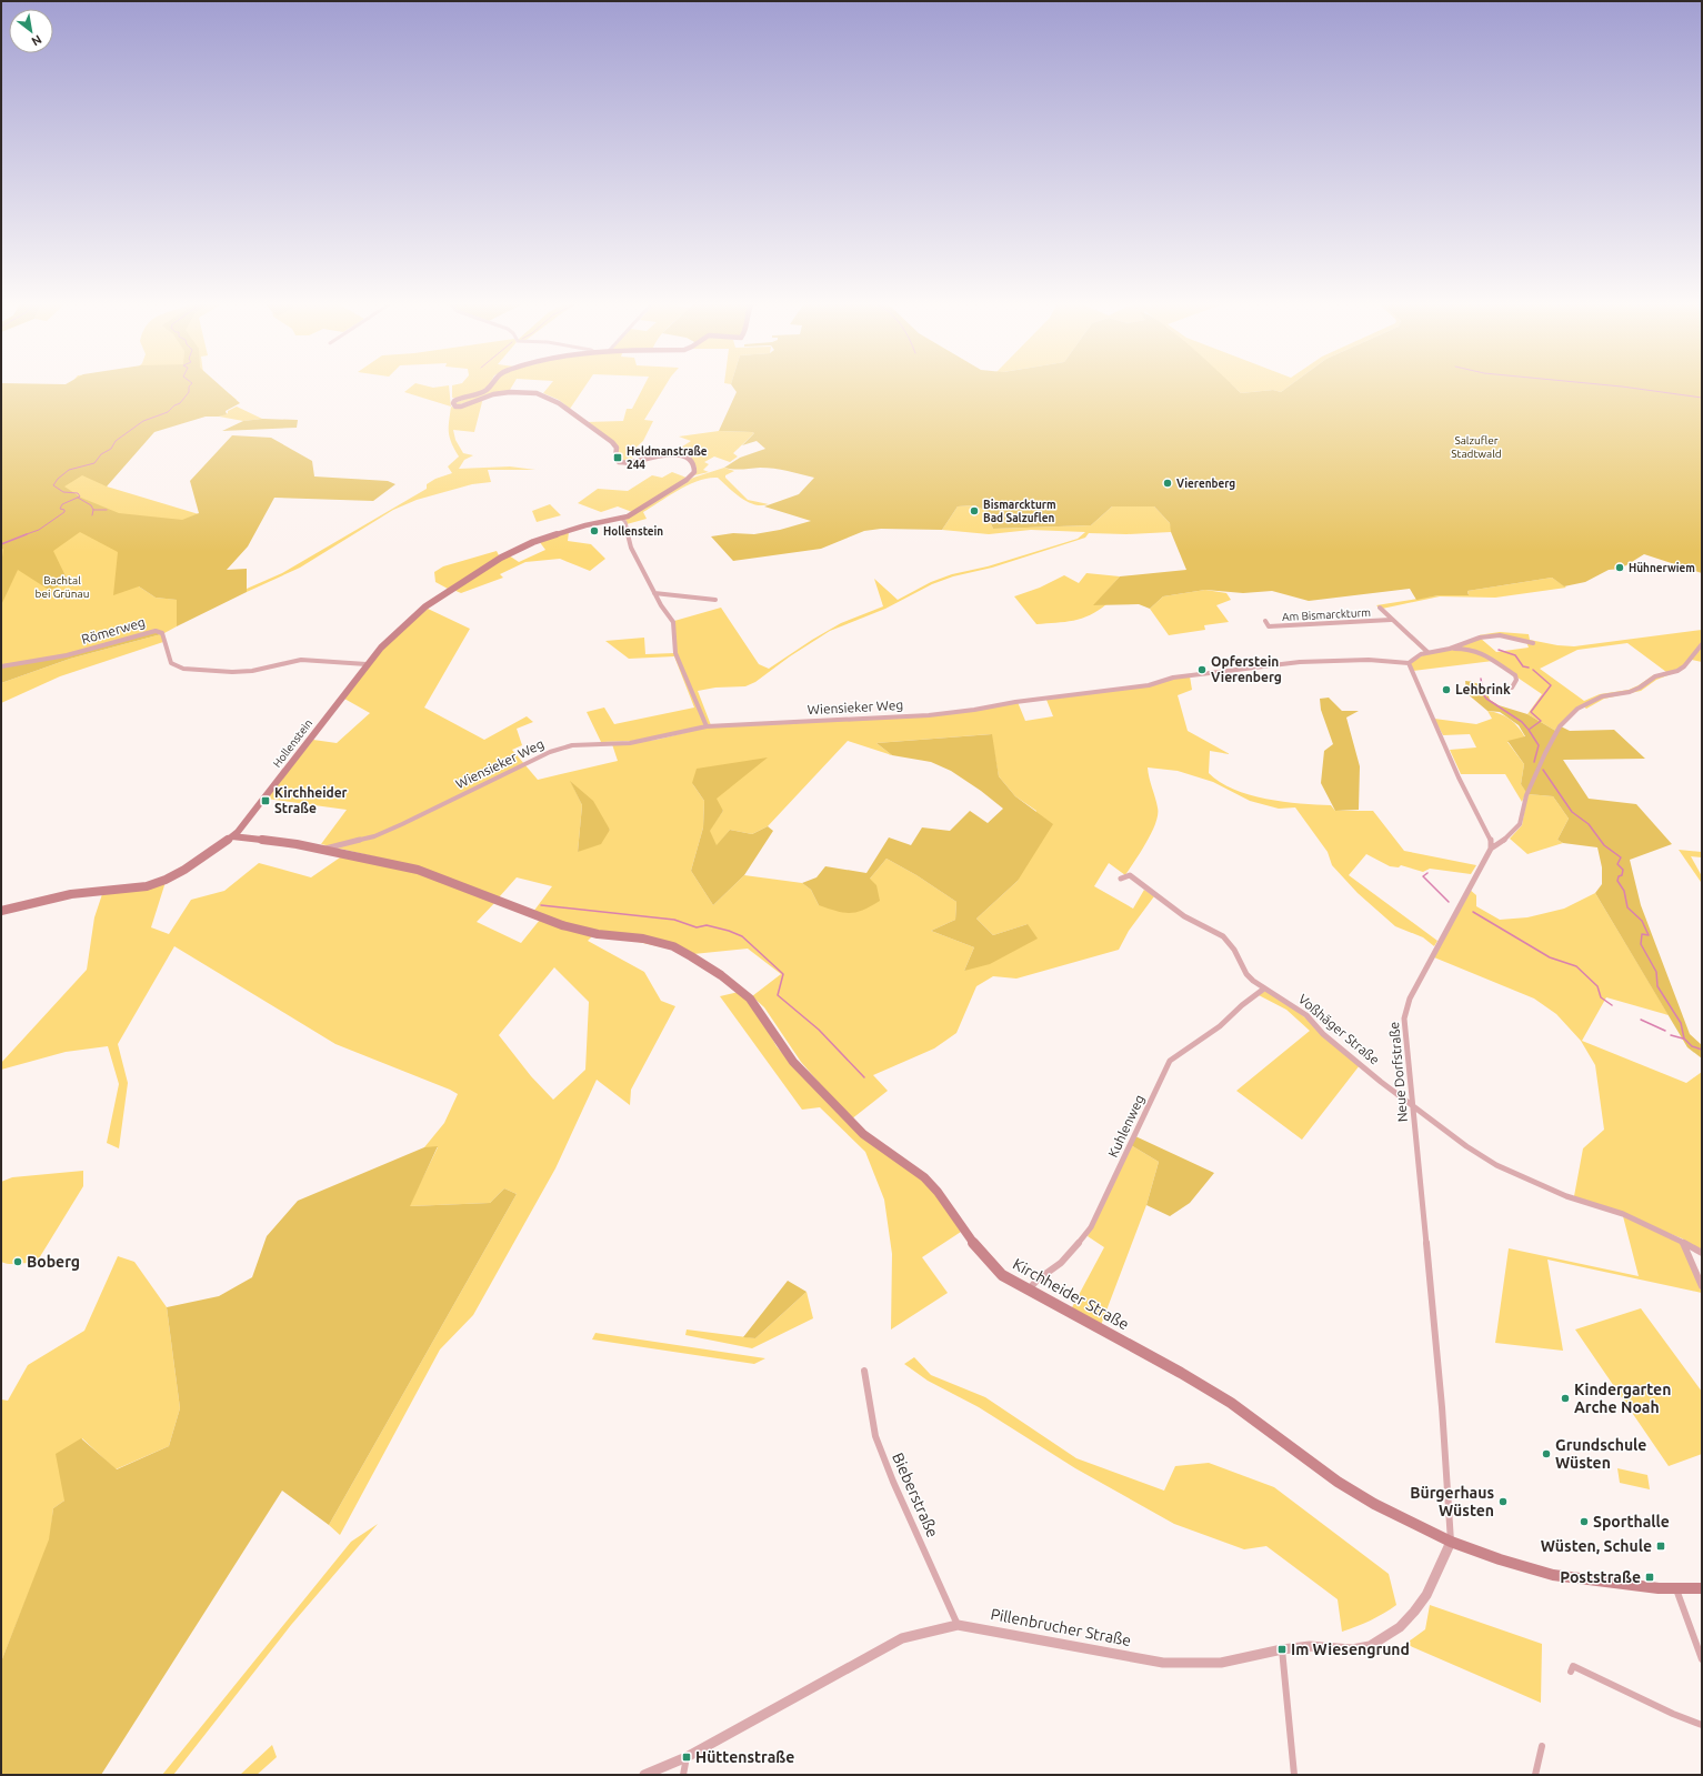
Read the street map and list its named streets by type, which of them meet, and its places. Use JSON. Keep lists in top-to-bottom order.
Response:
{
  "streets": {
    "main road": ["Hollenstein", "Kirchheider Straße"],
    "street": [
      "Am Bismarckturm",
      "Römerweg",
      "Wiensieker Weg",
      "Voßhäger Straße",
      "Neue Dorfstraße",
      "Kuhlenweg",
      "Bieberstraße",
      "Pillenbrucher Straße"
    ]
  },
  "crossings": [
    ["Römerweg", "Hollenstein"],
    ["Wiensieker Weg", "Kirchheider Straße"],
    ["Hollenstein", "Kirchheider Straße"],
    ["Voßhäger Straße", "Neue Dorfstraße"],
    ["Voßhäger Straße", "Kuhlenweg"],
    ["Neue Dorfstraße", "Kirchheider Straße"],
    ["Neue Dorfstraße", "Pillenbrucher Straße"],
    ["Kuhlenweg", "Kirchheider Straße"],
    ["Kirchheider Straße", "Pillenbrucher Straße"],
    ["Bieberstraße", "Pillenbrucher Straße"]
  ],
  "parks": ["Salzufler Stadtwald", "Bachtal bei Grünau"],
  "places": {
    "transit": [
      "Heldmanstraße 244",
      "Kirchheider Straße",
      "Wüsten, Schule",
      "Poststraße",
      "Im Wiesengrund",
      "Hüttenstraße"
    ],
    "other": [
      "Vierenberg",
      "Bismarckturm Bad Salzuflen",
      "Hollenstein",
      "Hühnerwiem",
      "Opferstein Vierenberg",
      "Lehbrink",
      "Boberg",
      "Kindergarten Arche Noah",
      "Grundschule Wüsten",
      "Bürgerhaus Wüsten",
      "Sporthalle"
    ]
  },
  "north": "bottom right"
}
